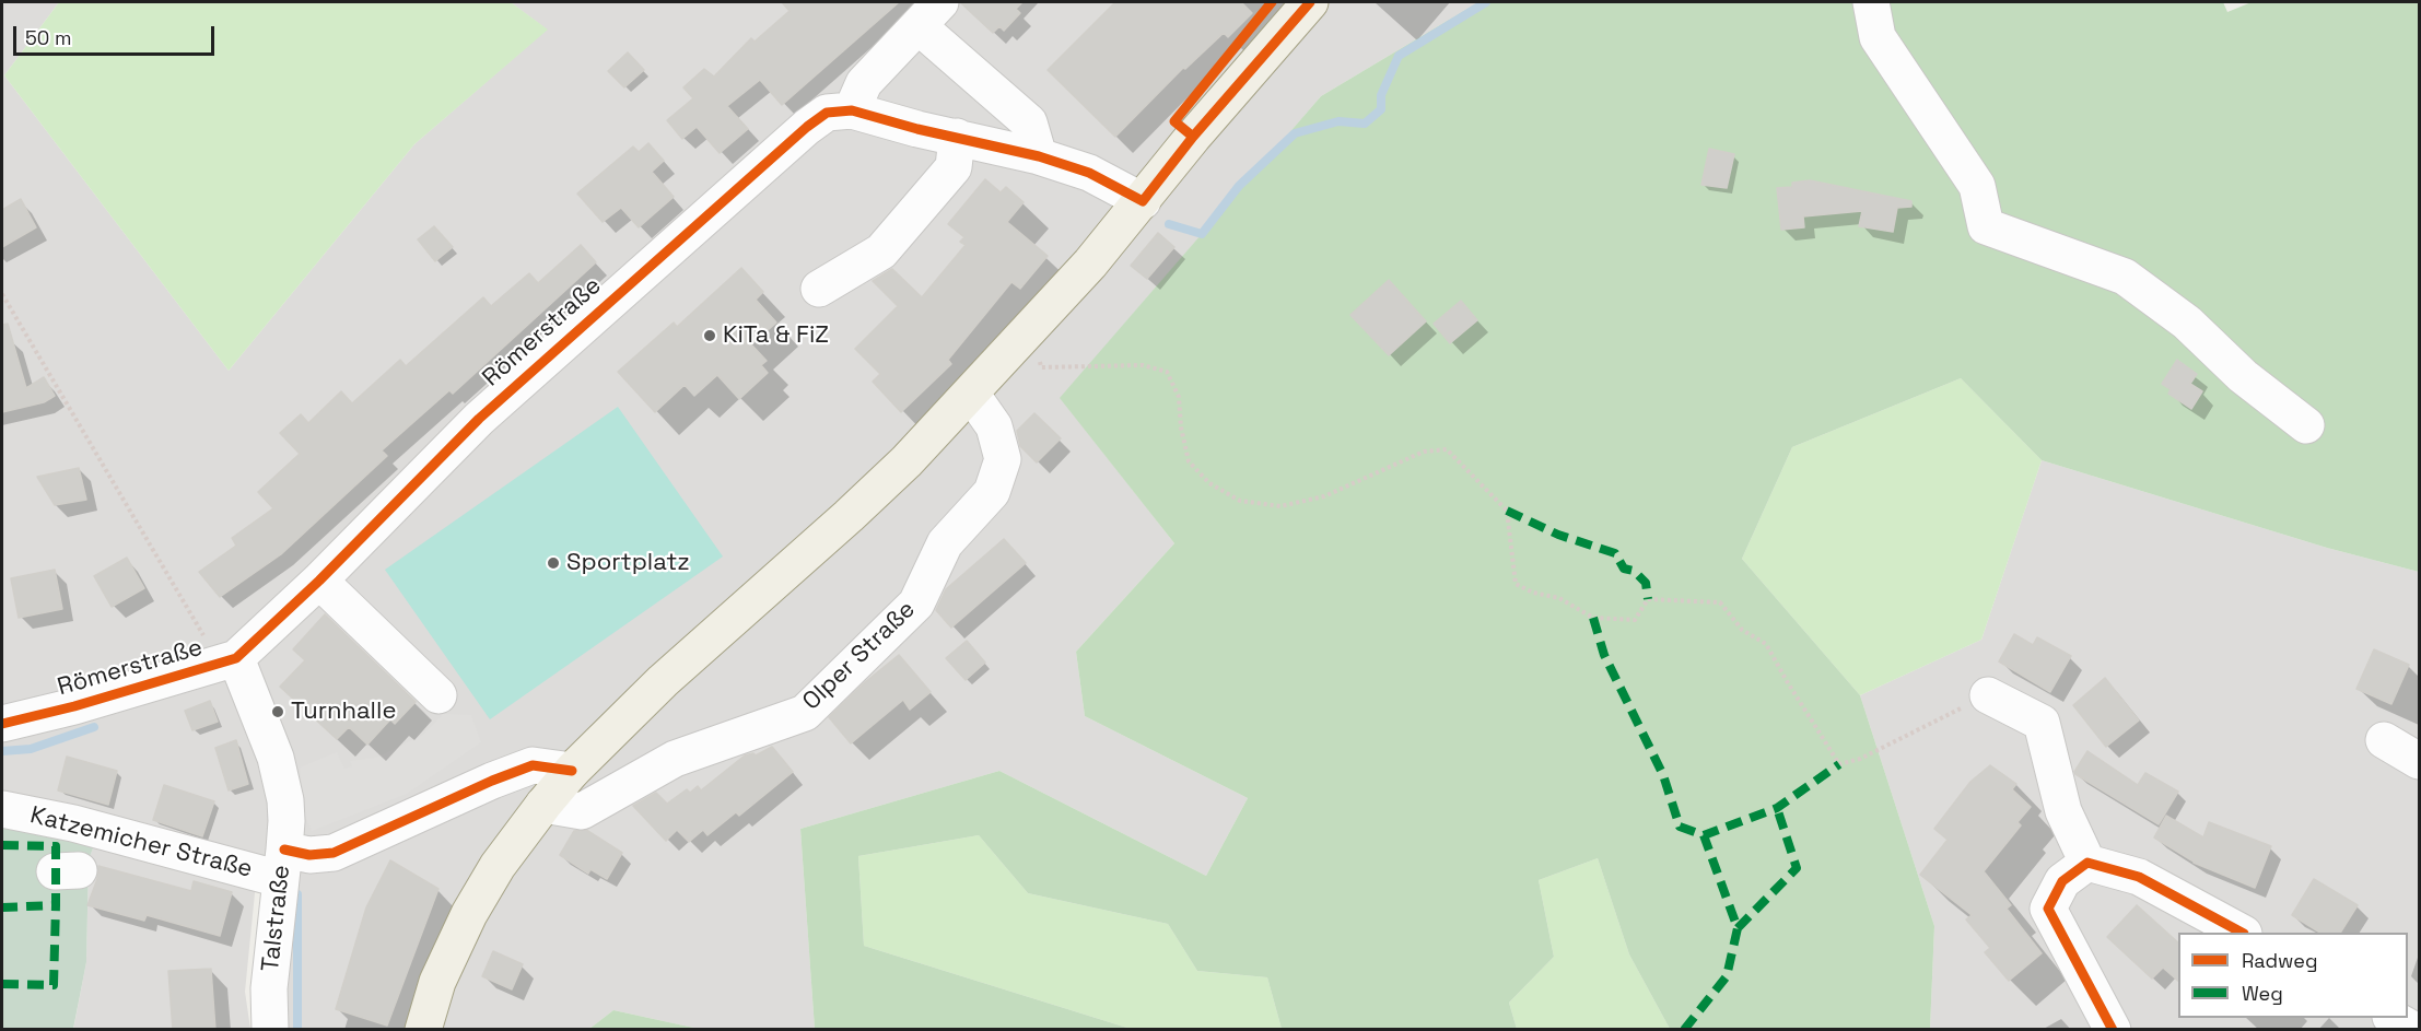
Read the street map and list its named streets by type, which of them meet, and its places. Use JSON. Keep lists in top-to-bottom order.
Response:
{
  "streets": {
    "street": [
      "Römerstraße",
      "Olper Straße",
      "Katzemicher Straße",
      "Talstraße"
    ]
  },
  "crossings": [
    ["Römerstraße", "Talstraße"],
    ["Katzemicher Straße", "Talstraße"]
  ],
  "places": ["KiTa & FiZ", "Sportplatz", "Turnhalle"],
  "legend": ["Radweg", "Weg"],
  "scale_bar": "50 m"
}
